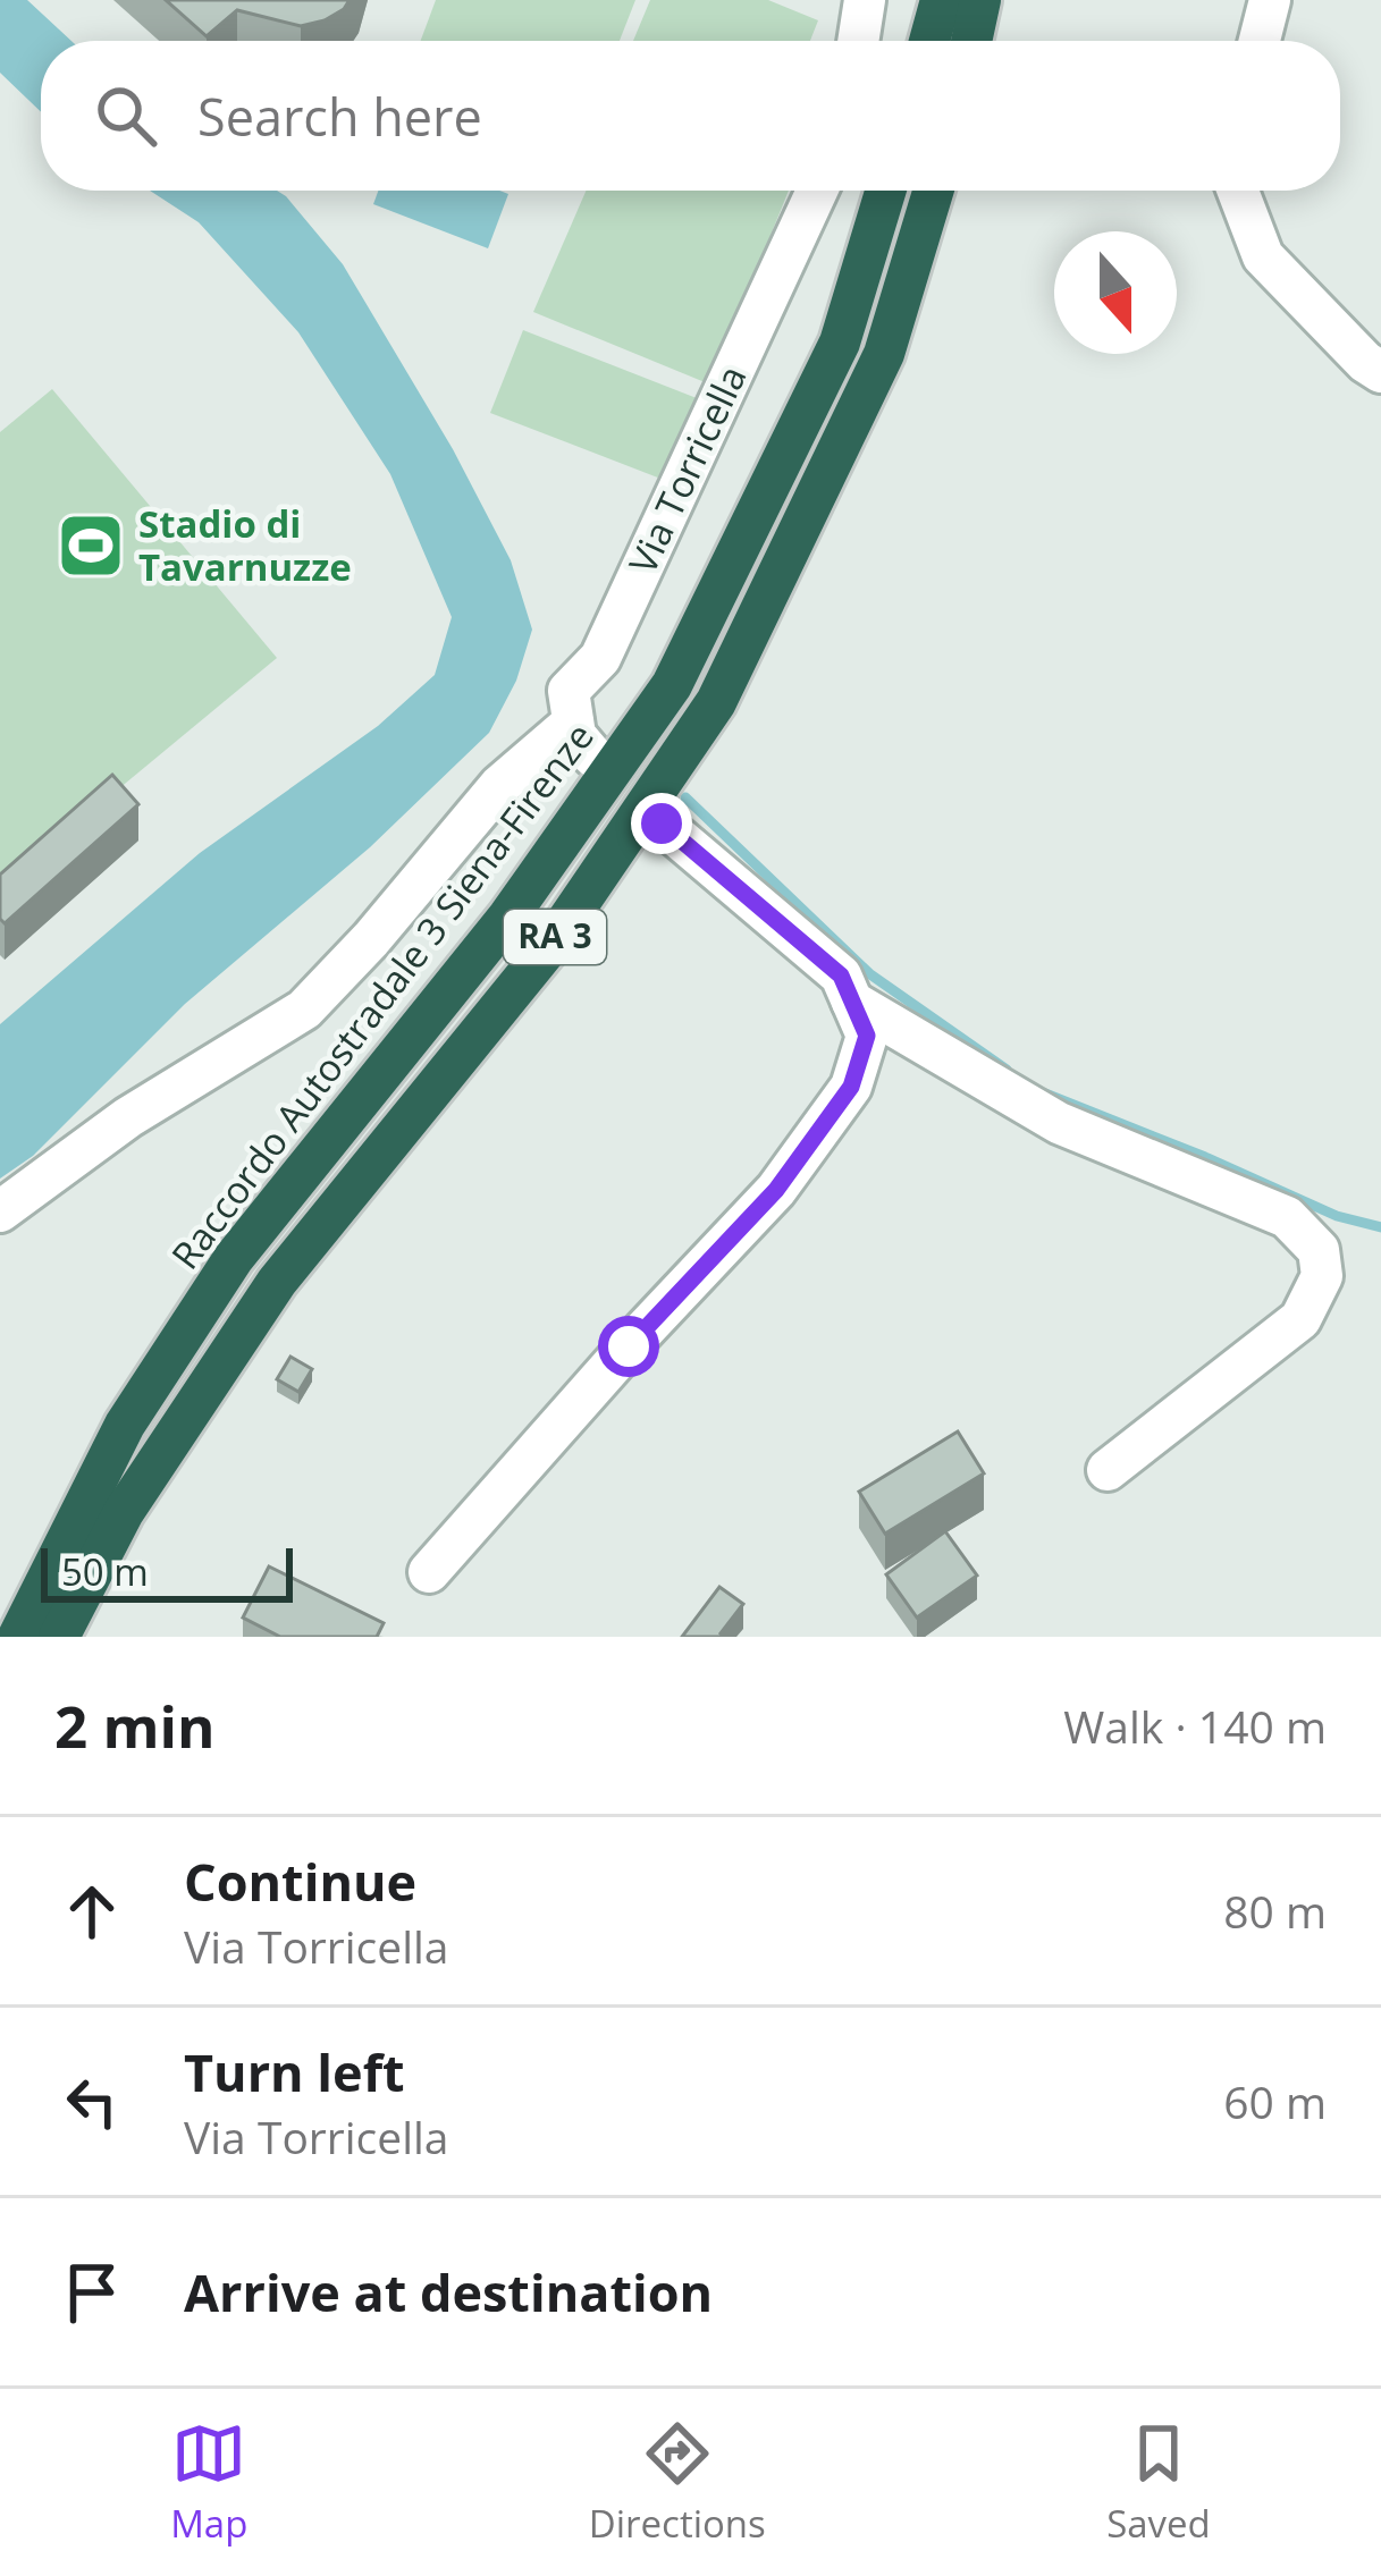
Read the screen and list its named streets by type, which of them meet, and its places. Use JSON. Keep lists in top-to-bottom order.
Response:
{
  "streets": {
    "highway": ["RA 3", "Raccordo Autostradale 3 Siena-Firenze"],
    "street": ["Via Torricella"]
  },
  "places": {
    "sports": ["Stadio di Tavarnuzze"]
  },
  "scale_bar": "50 m",
  "north": "bottom",
  "page": {
    "search": "Search here",
    "scale": "50 m",
    "heading": ["2 min", "Walk · 140 m"],
    "list": [
      ["Continue", "Via Torricella", "80 m"],
      ["Turn left", "Via Torricella", "60 m"],
      "Arrive at destination"
    ],
    "nav": ["Map", "Directions", "Saved"]
  }
}
